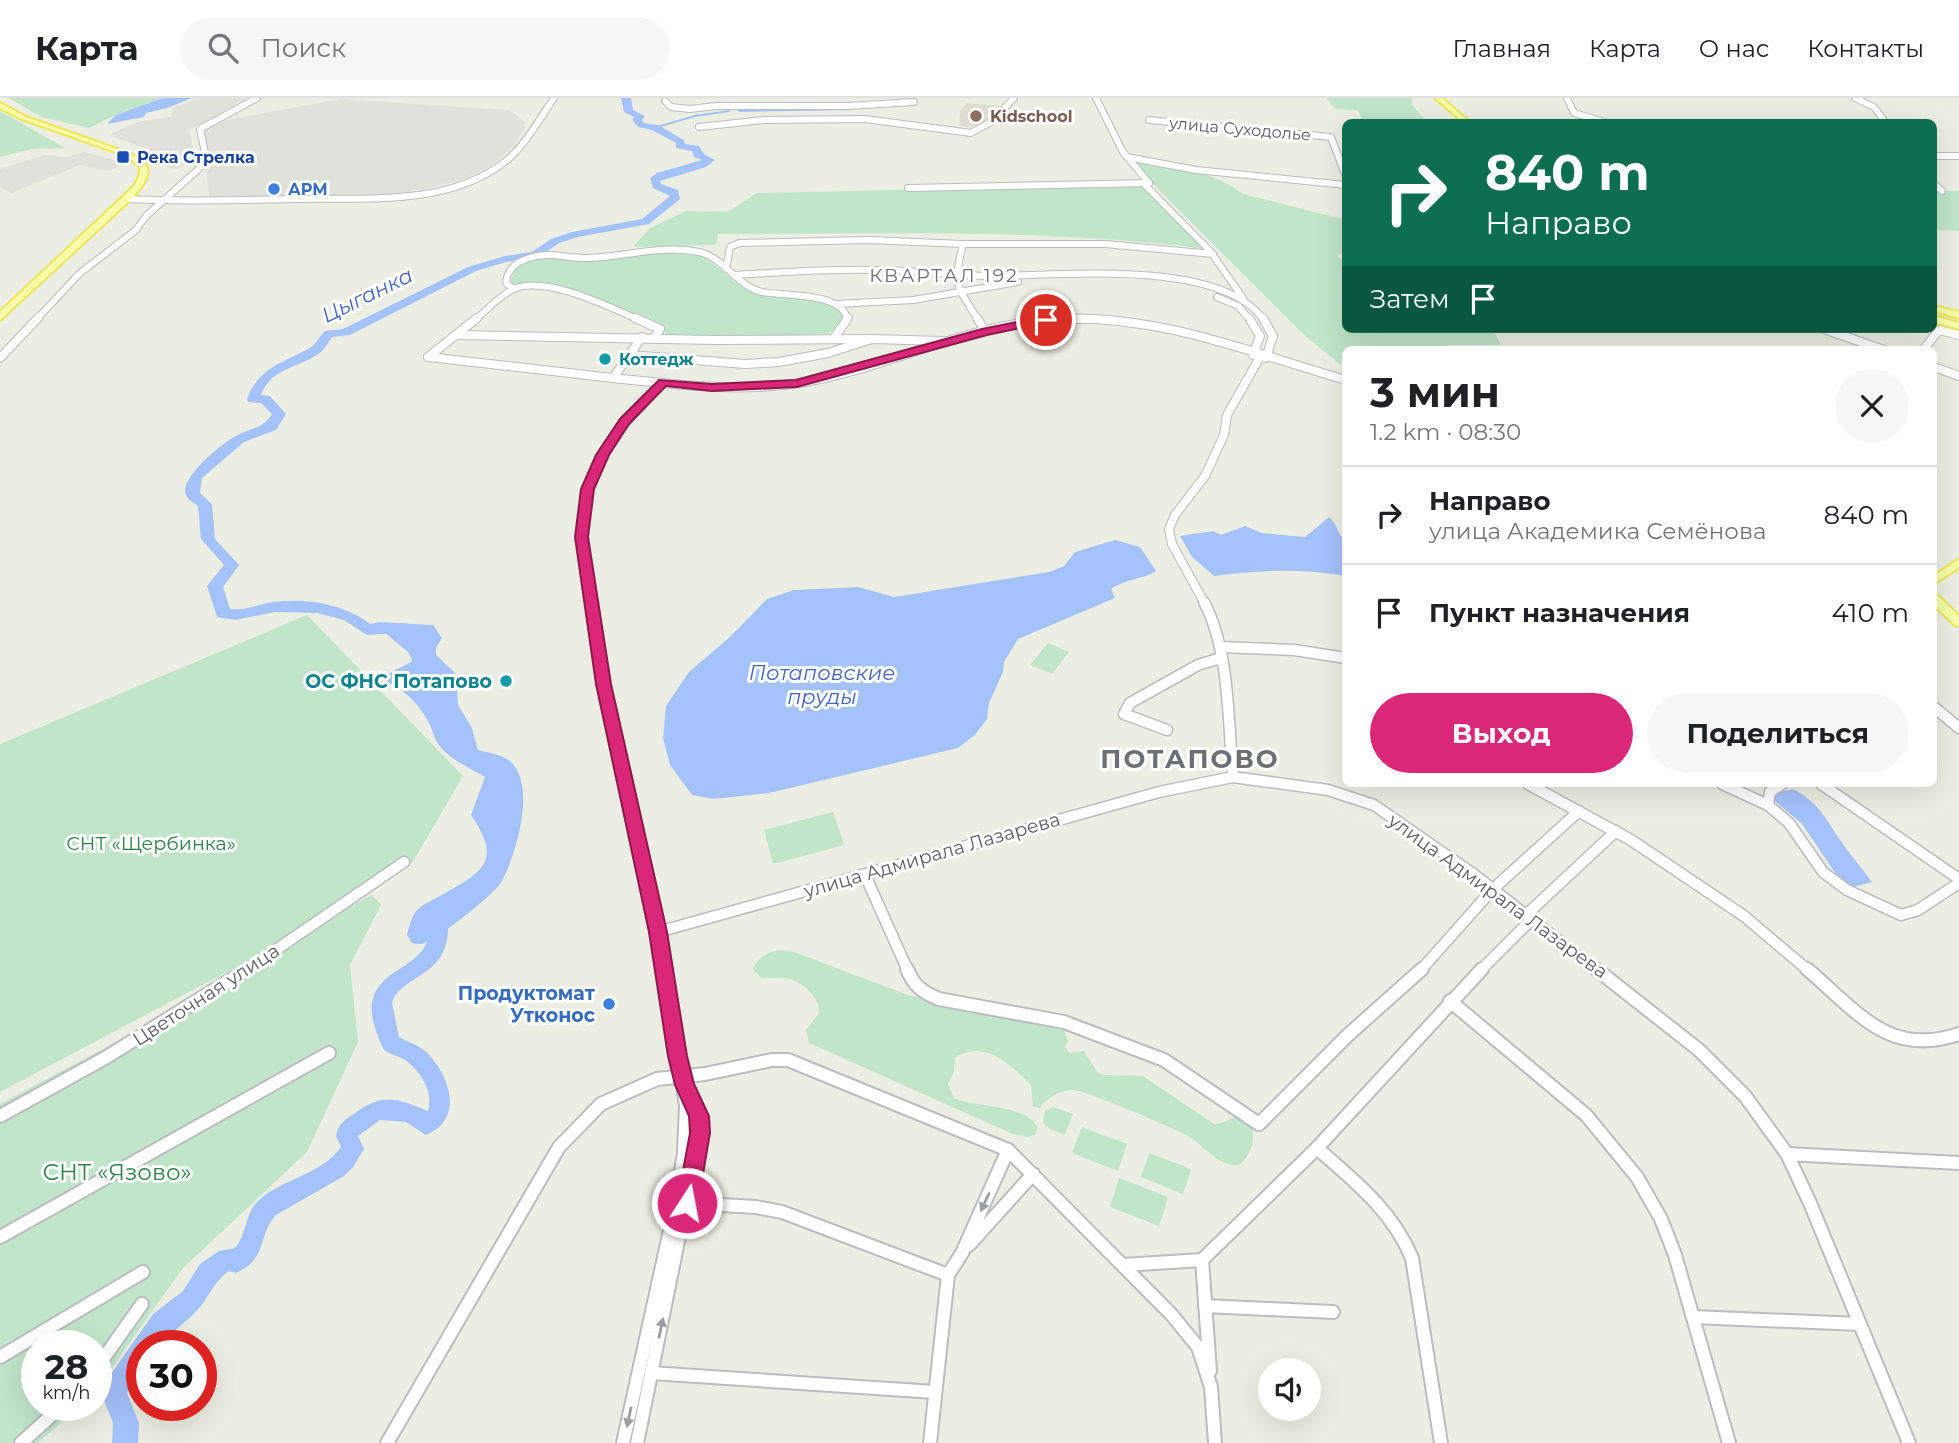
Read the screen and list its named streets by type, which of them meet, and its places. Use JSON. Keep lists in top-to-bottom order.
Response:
{
  "streets": {
    "street": ["улица Суходолье", "улица Адмирала Лазарева", "Цветочная улица"]
  },
  "districts": ["КВАРТАЛ 192", "ПОТАПОВО"],
  "water": ["Цыганка", "Потаповские пруды"],
  "parks": ["СНТ «Щербинка»", "СНТ «Язово»"],
  "places": {
    "other": [
      "Kidschool",
      "АРМ",
      "Коттедж",
      "ОС ФНС Потапово",
      "Продуктомат Утконос"
    ],
    "transit": ["Река Стрелка"]
  },
  "page": {
    "header": "Карта",
    "search": "Поиск",
    "nav": [
      "Главная",
      "Карта",
      "О нас",
      "Контакты"
    ],
    "turn": ["840 m", "Направо"],
    "then": "Затем",
    "heading": ["3 мин", "1.2 km · 08:30"],
    "list": [
      {
        "name": "Направо",
        "note": "улица Академика Семёнова",
        "value": "840 m"
      },
      {
        "name": "Пункт назначения",
        "value": "410 m"
      }
    ],
    "buttons": ["Выход", "Поделиться"],
    "speed": "28 km/h",
    "limit": "30"
  }
}
